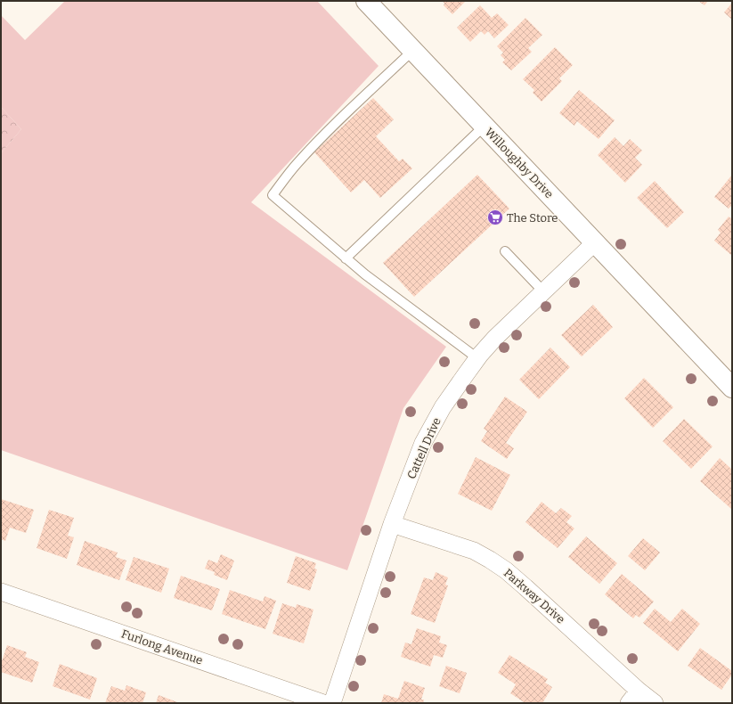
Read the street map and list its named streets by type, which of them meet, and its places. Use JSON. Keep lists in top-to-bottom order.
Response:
{
  "streets": {
    "street": [
      "Willoughby Drive",
      "Cattell Drive",
      "Parkway Drive",
      "Furlong Avenue"
    ]
  },
  "crossings": [
    ["Willoughby Drive", "Cattell Drive"],
    ["Cattell Drive", "Parkway Drive"]
  ],
  "places": {
    "supermarket": ["The Store"]
  }
}
